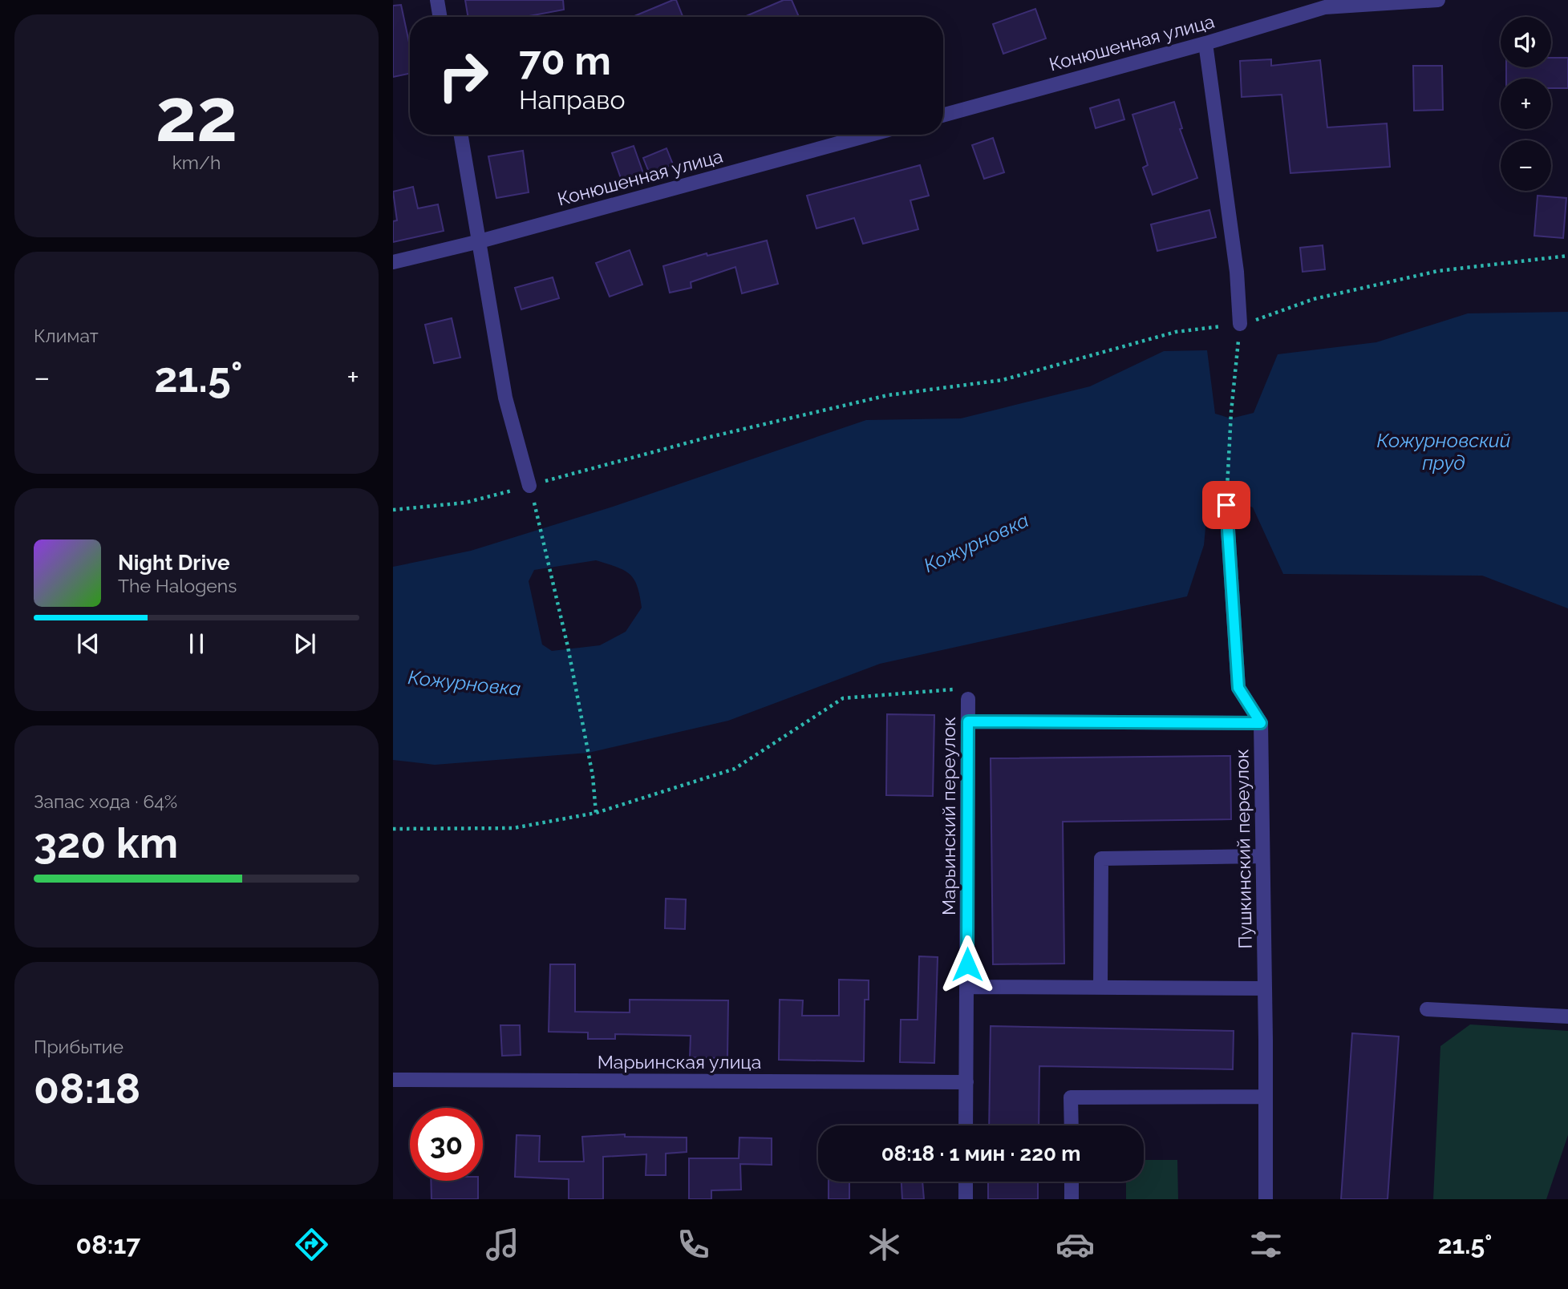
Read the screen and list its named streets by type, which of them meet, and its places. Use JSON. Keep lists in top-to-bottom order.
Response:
{
  "streets": {
    "street": [
      "Конюшенная улица",
      "Марьинский переулок",
      "Пушкинский переулок",
      "Марьинская улица"
    ]
  },
  "crossings": [
    ["Марьинский переулок", "Марьинская улица"]
  ],
  "water": ["Кожурновский пруд", "Кожурновка"],
  "page": {
    "tile": [
      ["22", "km/h"],
      "Климат",
      ["Запас хода · 64%", "320 km"],
      ["Прибытие", "08:18"]
    ],
    "map_buttons": ["+", "−"],
    "turn": ["70 m", "Направо"],
    "heat": ["−", "21.5°", "+"],
    "song": ["Night Drive", "The Halogens"],
    "limit": "30",
    "trip": "08:18 · 1 мин · 220 m",
    "tabs": ["08:17", "21.5°"]
  }
}
